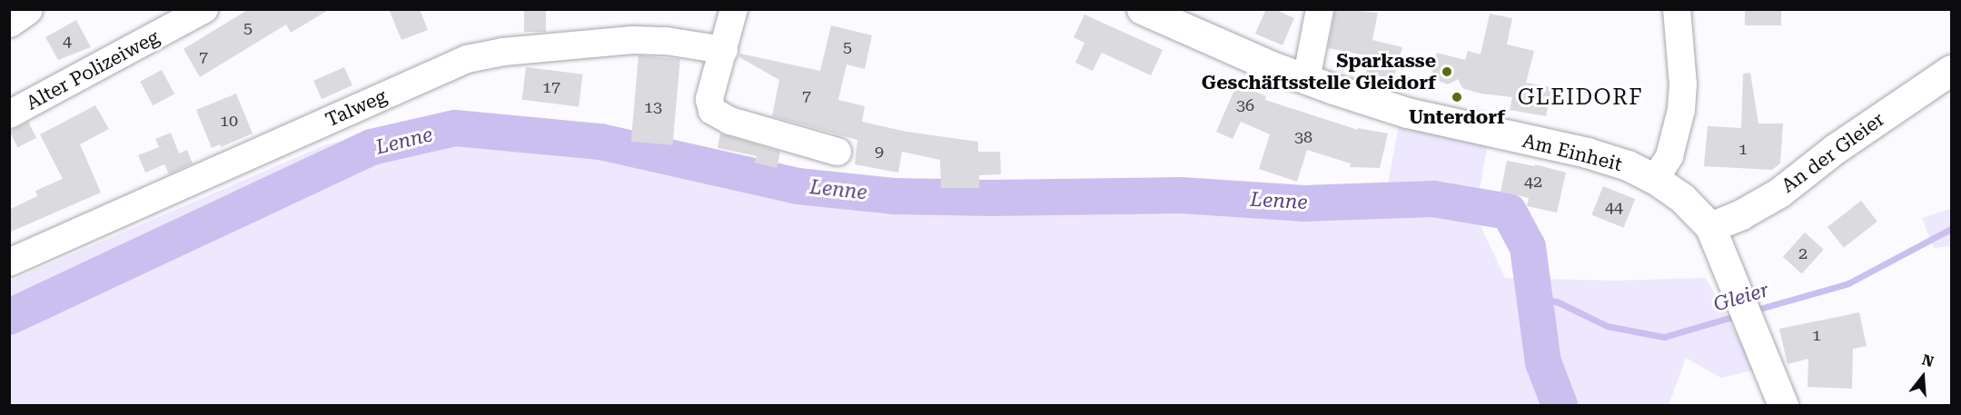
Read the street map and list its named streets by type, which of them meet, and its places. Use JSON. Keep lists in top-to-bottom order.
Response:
{
  "streets": {
    "main road": ["Am Einheit", "An der Gleier"],
    "street": ["Alter Polizeiweg", "Talweg"]
  },
  "crossings": [
    ["Am Einheit", "An der Gleier"]
  ],
  "districts": ["GLEIDORF"],
  "water": ["Lenne", "Gleier"],
  "places": ["Sparkasse Geschäftsstelle Gleidorf", "Unterdorf"],
  "house_numbers": [
    "5",
    "4",
    "5",
    "7",
    "17",
    "7",
    "36",
    "13",
    "10",
    "38",
    "1",
    "9",
    "42",
    "44",
    "2",
    "1"
  ],
  "north": "top"
}
